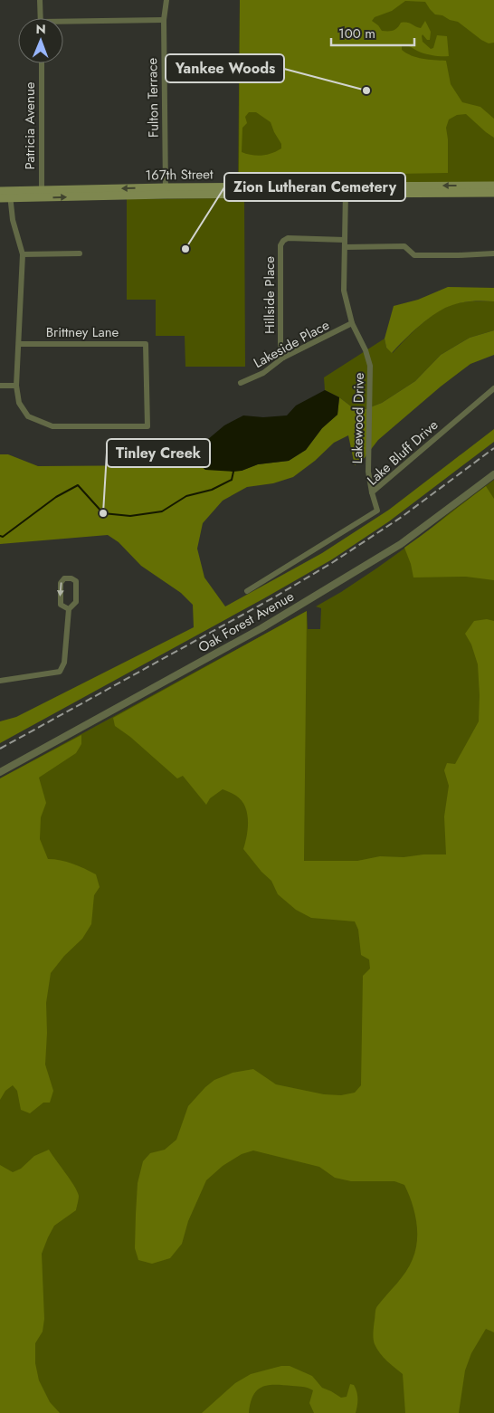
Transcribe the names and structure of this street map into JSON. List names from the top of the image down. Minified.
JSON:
{"streets":{"main road":["167th Street"],"street":["Fulton Terrace","Patricia Avenue","Hillside Place","Brittney Lane","Lakeside Place","Lakewood Drive","Lake Bluff Drive","Oak Forest Avenue"]},"crossings":[["Fulton Terrace","167th Street"],["Patricia Avenue","167th Street"],["167th Street","Lakewood Drive"],["Hillside Place","Lakeside Place"],["Hillside Place","Lakewood Drive"],["Lakeside Place","Lakewood Drive"],["Lakewood Drive","Lake Bluff Drive"]],"places":["Yankee Woods","Zion Lutheran Cemetery","Tinley Creek"],"scale_bar":"100 m","north":"top"}
